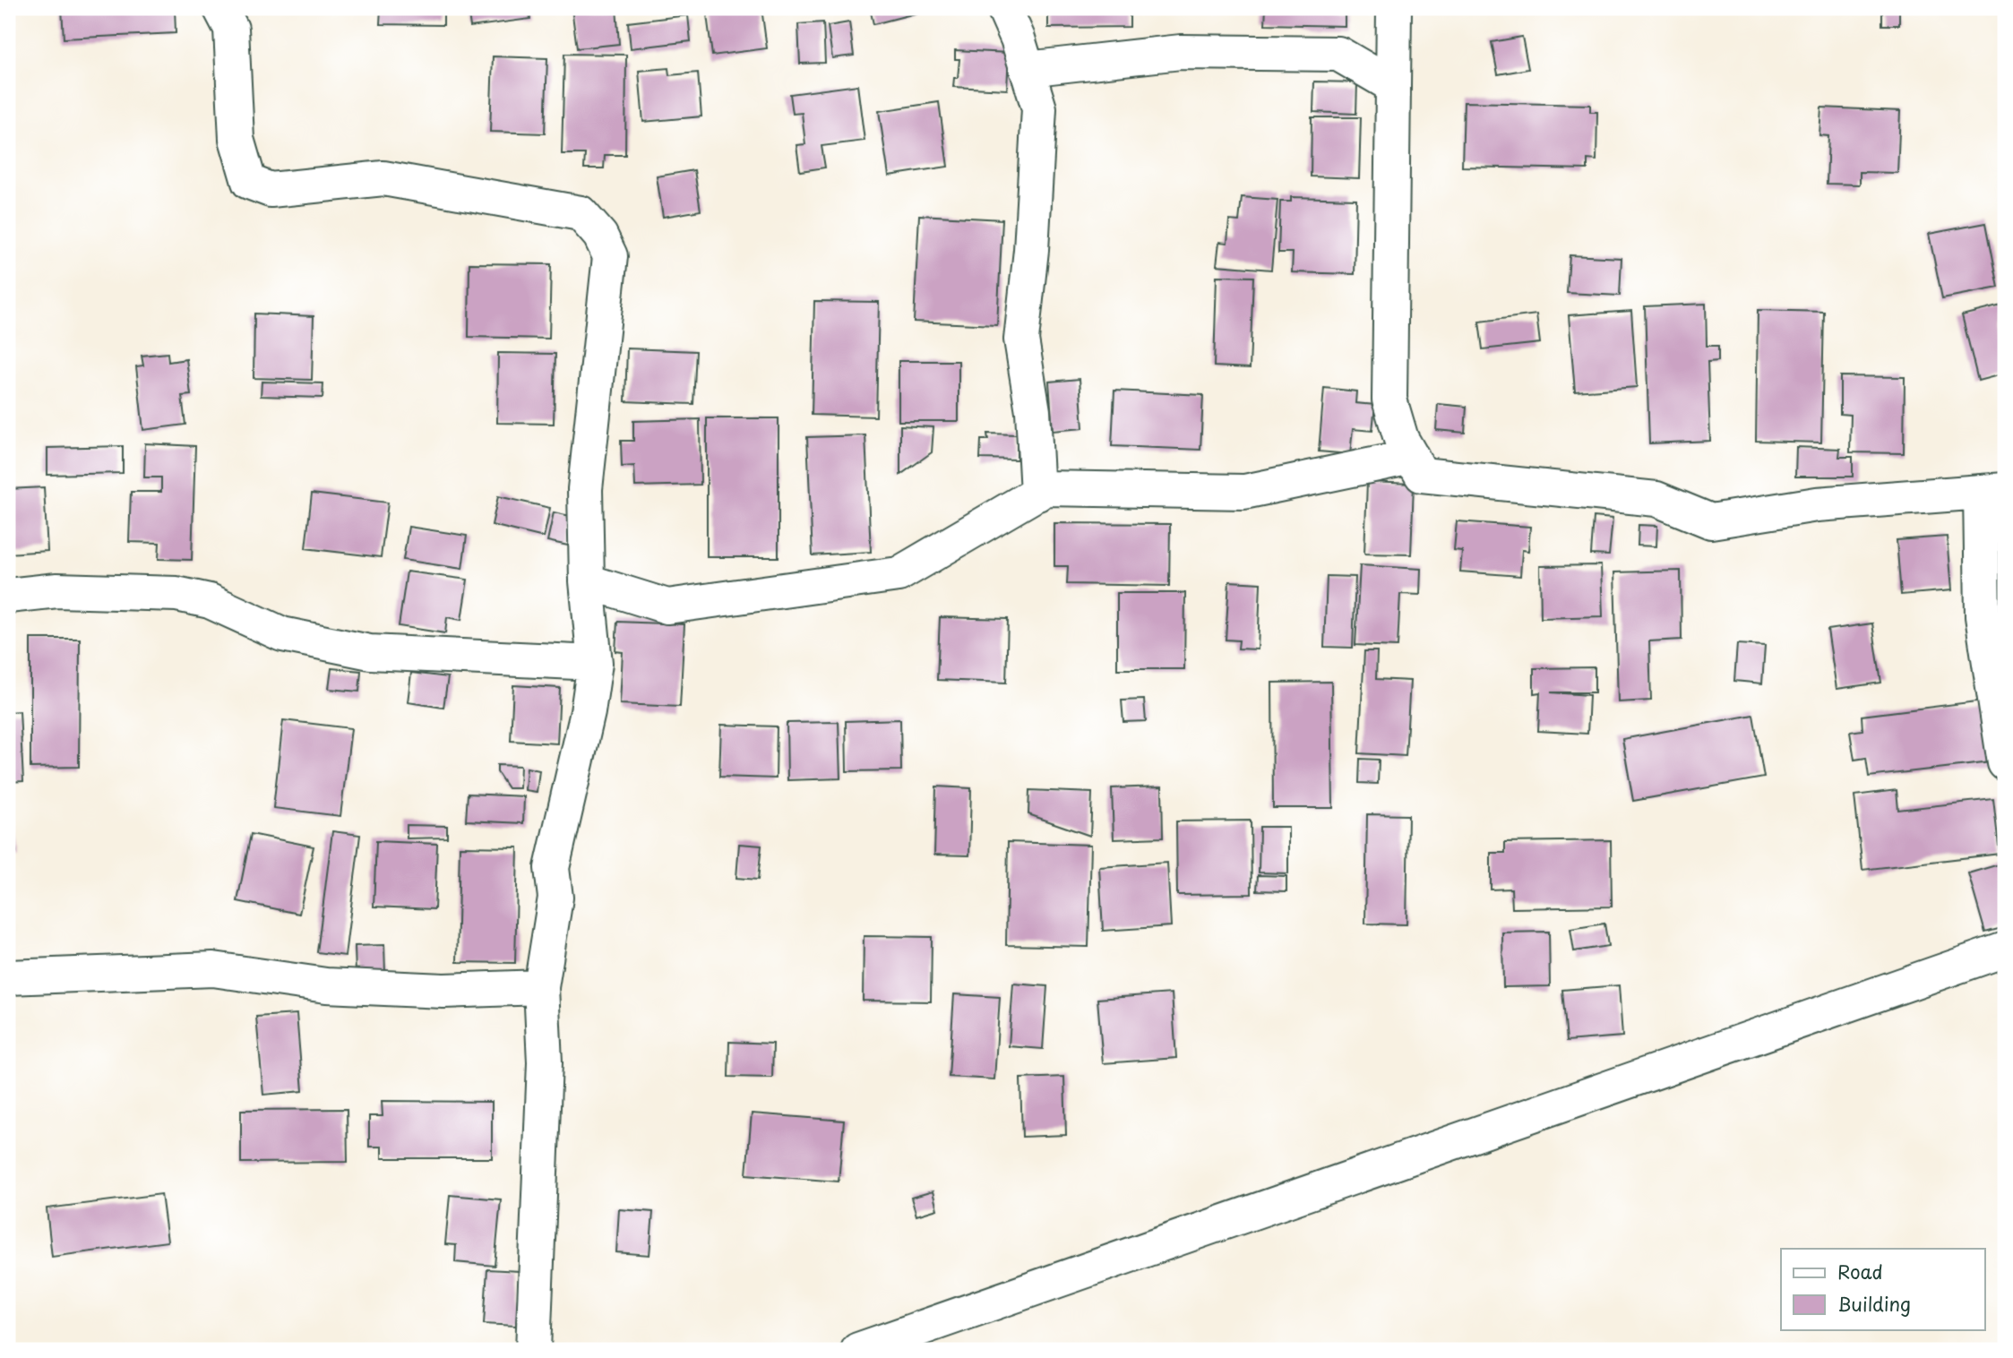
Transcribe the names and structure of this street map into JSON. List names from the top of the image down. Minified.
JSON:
{"legend":["Road","Building"]}
